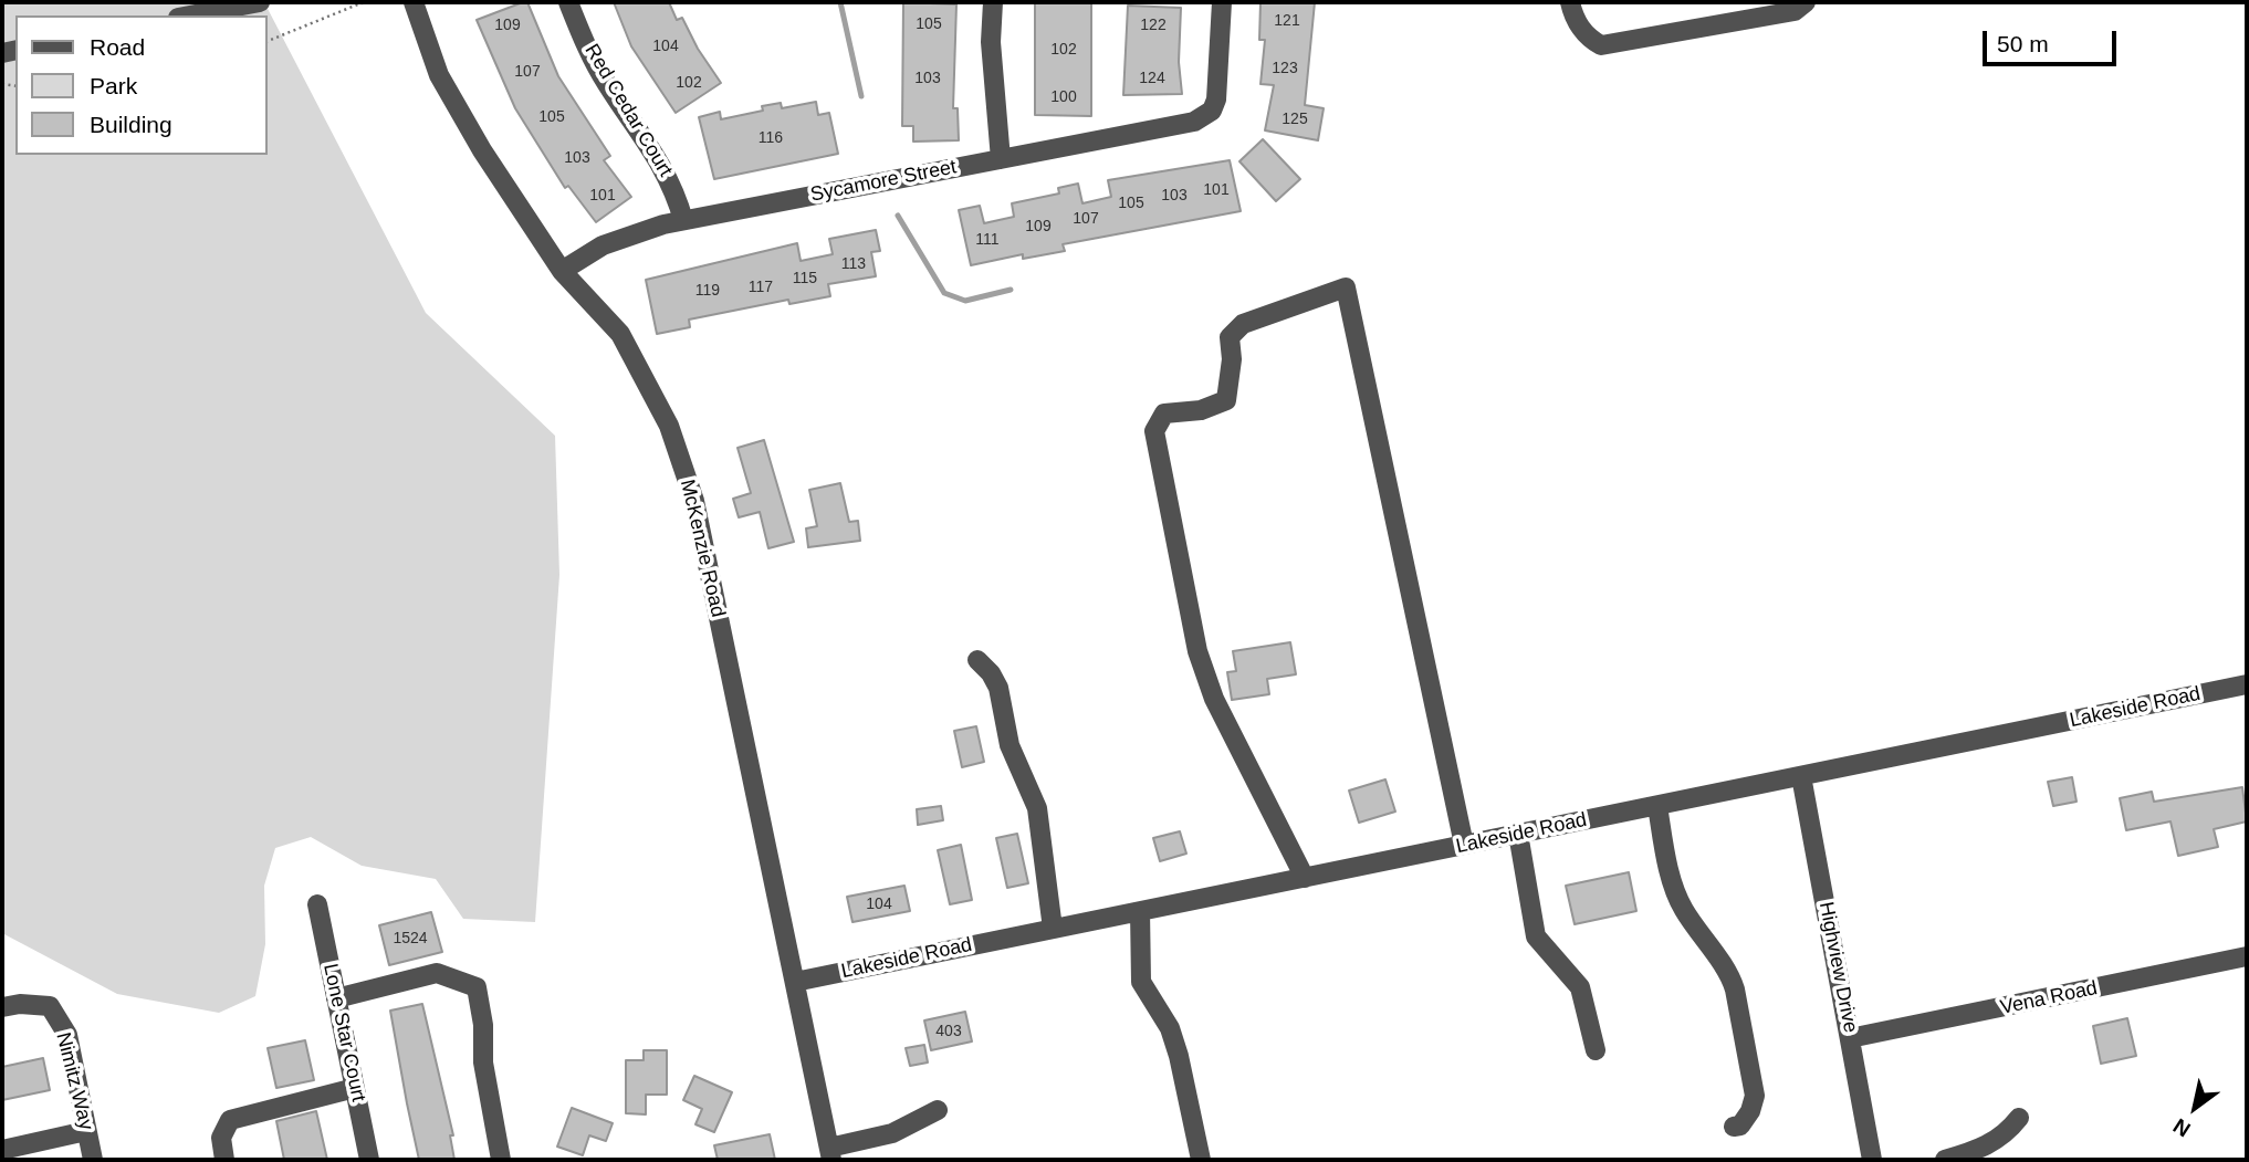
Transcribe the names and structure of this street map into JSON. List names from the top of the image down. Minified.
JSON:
{"streets":{"street":["Red Cedar Court","Sycamore Street","McKenzie Road","Lakeside Road","Highview Drive","Vena Road","Lone Star Court","Nimitz Way"]},"crossings":[["Red Cedar Court","Sycamore Street"],["Sycamore Street","McKenzie Road"],["McKenzie Road","Lakeside Road"],["Lakeside Road","Highview Drive"],["Highview Drive","Vena Road"]],"house_numbers":["121","105","109","122","104","102","123","107","103","124","102","100","105","125","116","103","101","101","103","105","107","109","111","113","115","117","119","104","1524","403"],"legend":["Road","Park","Building"],"scale_bar":"50 m","north":"bottom left"}
